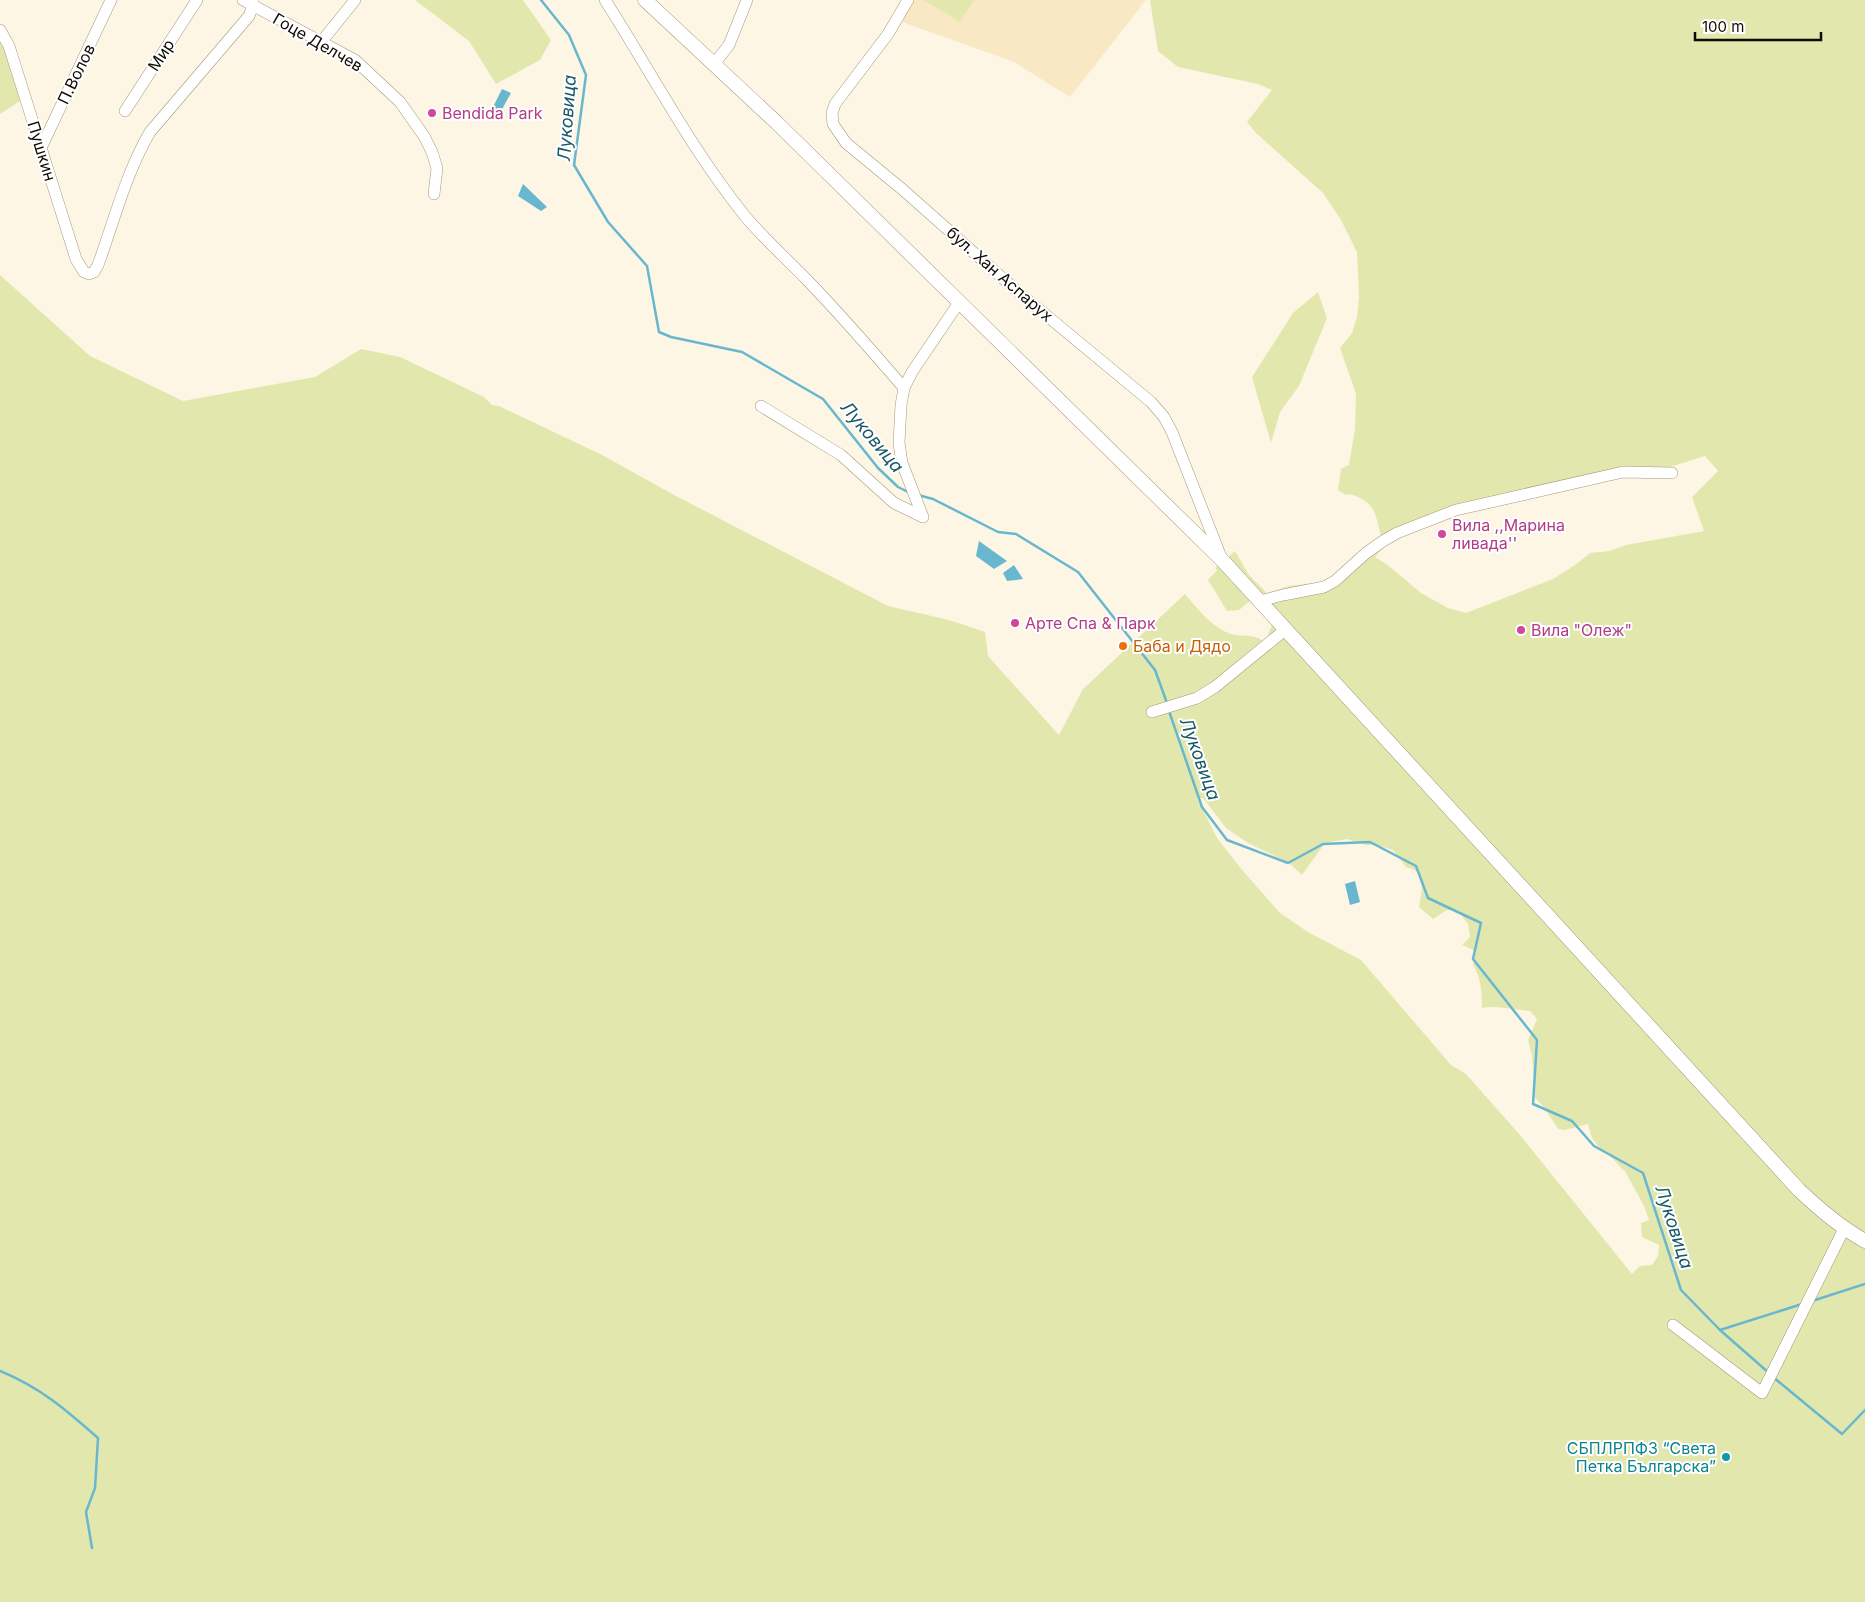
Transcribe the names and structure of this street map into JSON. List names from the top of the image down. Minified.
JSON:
{"streets":{"street":["Гоце Делчев","Мир","П.Волов","Пушкин","бул. Хан Аспарух"]},"crossings":[["Гоце Делчев","Пушкин"],["П.Волов","Пушкин"]],"water":["Луковица"],"places":["Bendida Park","Вила ,,Марина ливада''","Арте Спа & Парк","Вила \"Олеж\"","Баба и Дядо","СБПЛРПФЗ “Света Петка Българска”"],"scale_bar":"100 m"}
